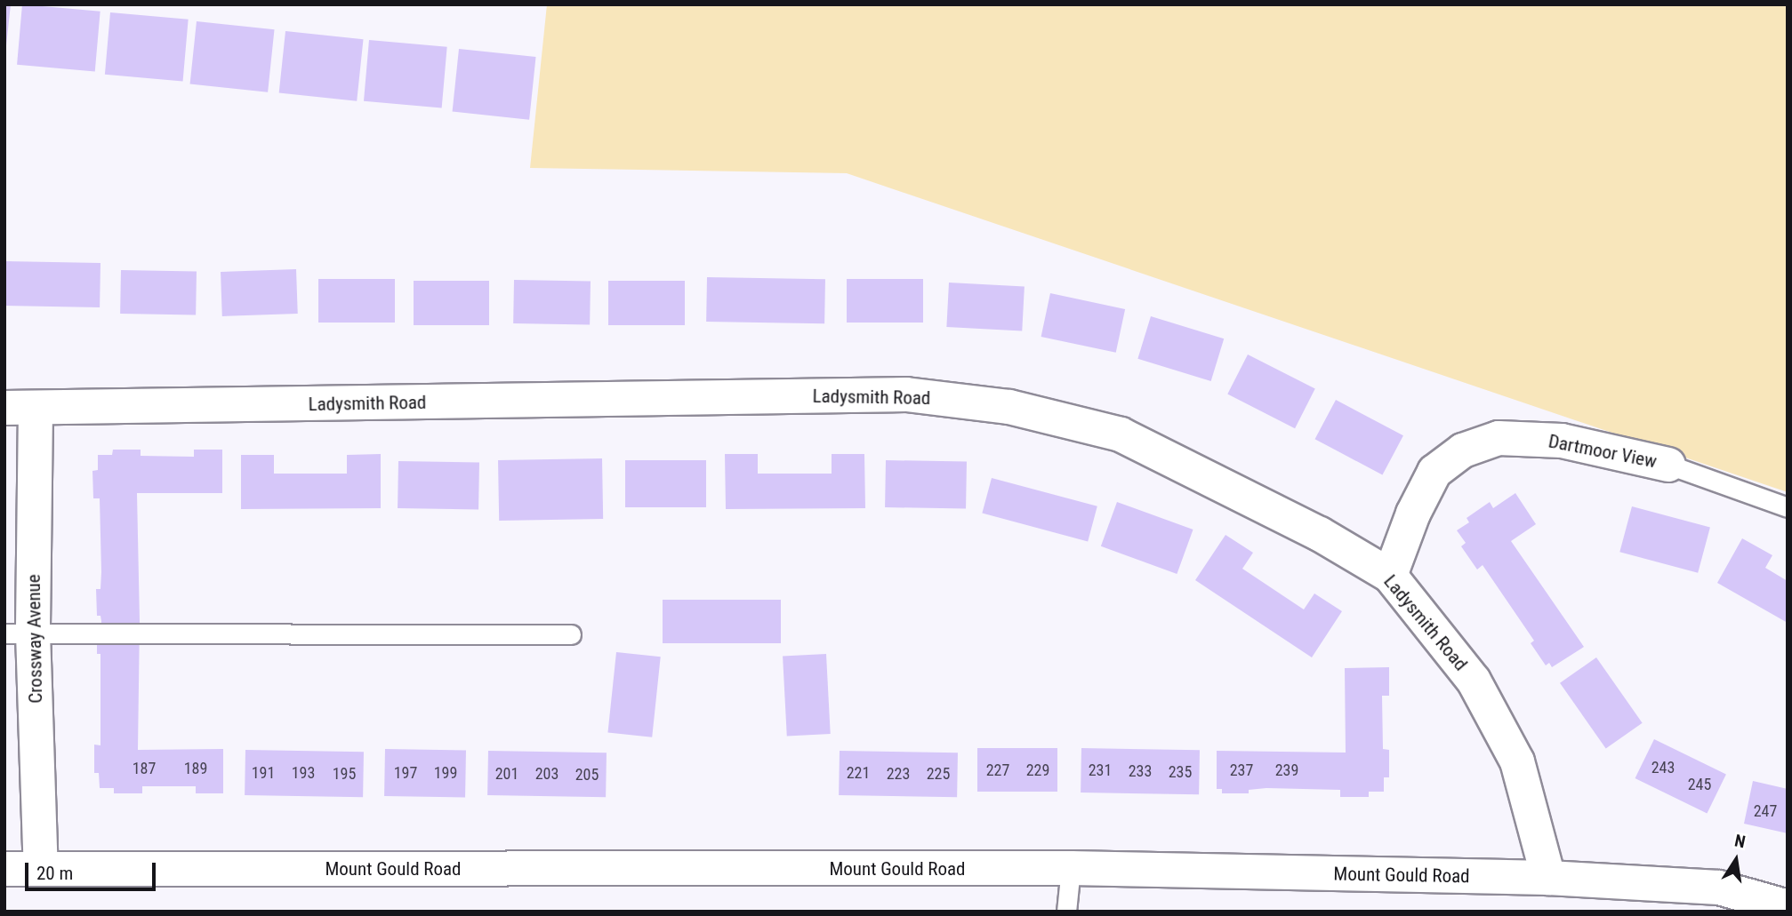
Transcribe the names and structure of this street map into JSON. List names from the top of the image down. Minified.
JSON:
{"streets":{"street":["Ladysmith Road","Dartmoor View","Crossway Avenue","Mount Gould Road"]},"crossings":[["Ladysmith Road","Dartmoor View"],["Ladysmith Road","Crossway Avenue"],["Ladysmith Road","Mount Gould Road"],["Crossway Avenue","Mount Gould Road"]],"house_numbers":["243","187","189","227","229","231","237","239","233","235","191","193","197","199","221","195","201","203","223","225","205","245","247"],"scale_bar":"20 m","north":"top"}
